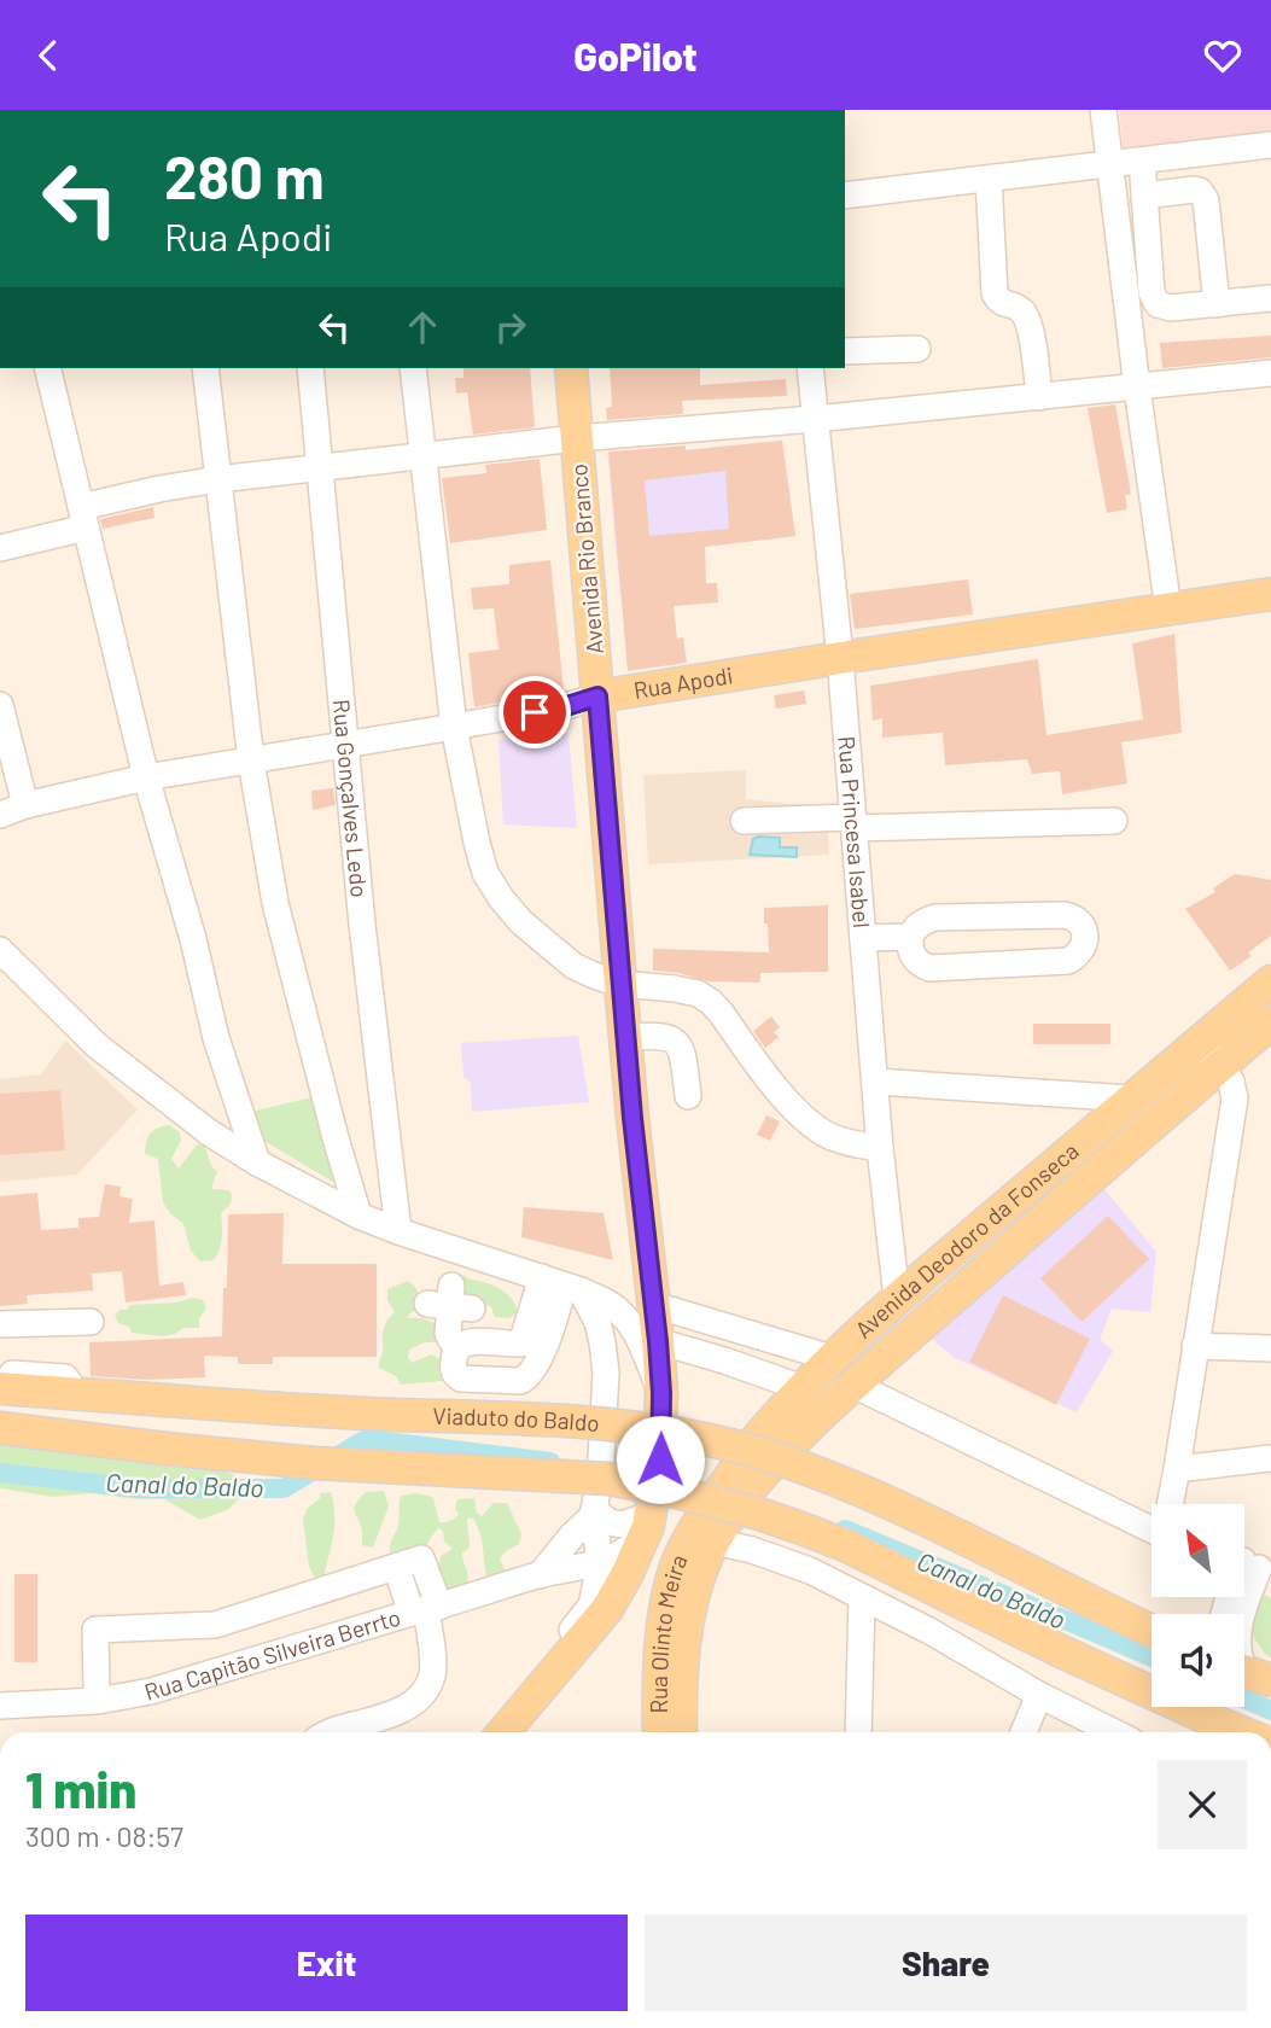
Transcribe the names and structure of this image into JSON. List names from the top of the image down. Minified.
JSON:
{"streets":{"main road":["Avenida Rio Branco","Rua Apodi","Avenida Deodoro da Fonseca","Viaduto do Baldo","Rua Olinto Meira"],"street":["Rua Gonçalves Ledo","Rua Princesa Isabel","Rua Capitão Silveira Berrto"]},"crossings":[["Avenida Rio Branco","Rua Apodi"],["Avenida Rio Branco","Rua Capitão Silveira Berrto"],["Rua Apodi","Rua Gonçalves Ledo"],["Rua Apodi","Rua Princesa Isabel"],["Rua Princesa Isabel","Avenida Deodoro da Fonseca"],["Avenida Deodoro da Fonseca","Rua Olinto Meira"]],"water":["Canal do Baldo"],"north":"top left","page":{"header":"GoPilot","turn":["280 m","Rua Apodi"],"heading":["1 min","300 m · 08:57"],"buttons":["Exit","Share"]}}
